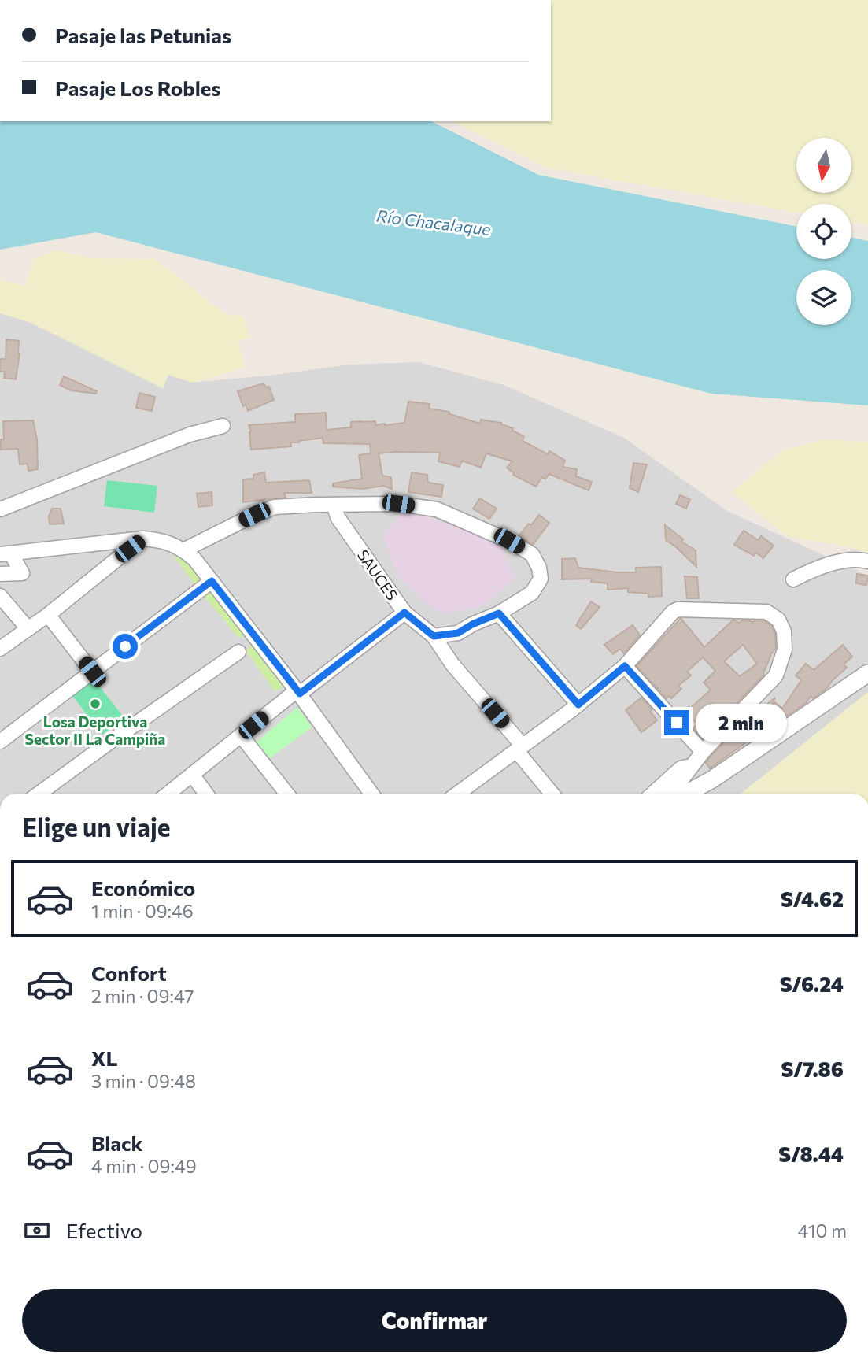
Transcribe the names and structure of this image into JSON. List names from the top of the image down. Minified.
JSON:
{"streets":{"street":["SAUCES"]},"water":["Río Chacalaque"],"places":["Losa Deportiva Sector II La Campiña"],"north":"bottom","page":{"banner":["Pasaje las Petunias","Pasaje Los Robles"],"bubble":"2 min","heading":"Elige un viaje","list":[{"name":"Económico","note":"1 min · 09:46","value":"S/4.62"},{"name":"Confort","note":"2 min · 09:47","value":"S/6.24"},{"name":"XL","note":"3 min · 09:48","value":"S/7.86"},{"name":"Black","note":"4 min · 09:49","value":"S/8.44"}],"pay":["Efectivo","410 m"],"buttons":"Confirmar"}}
